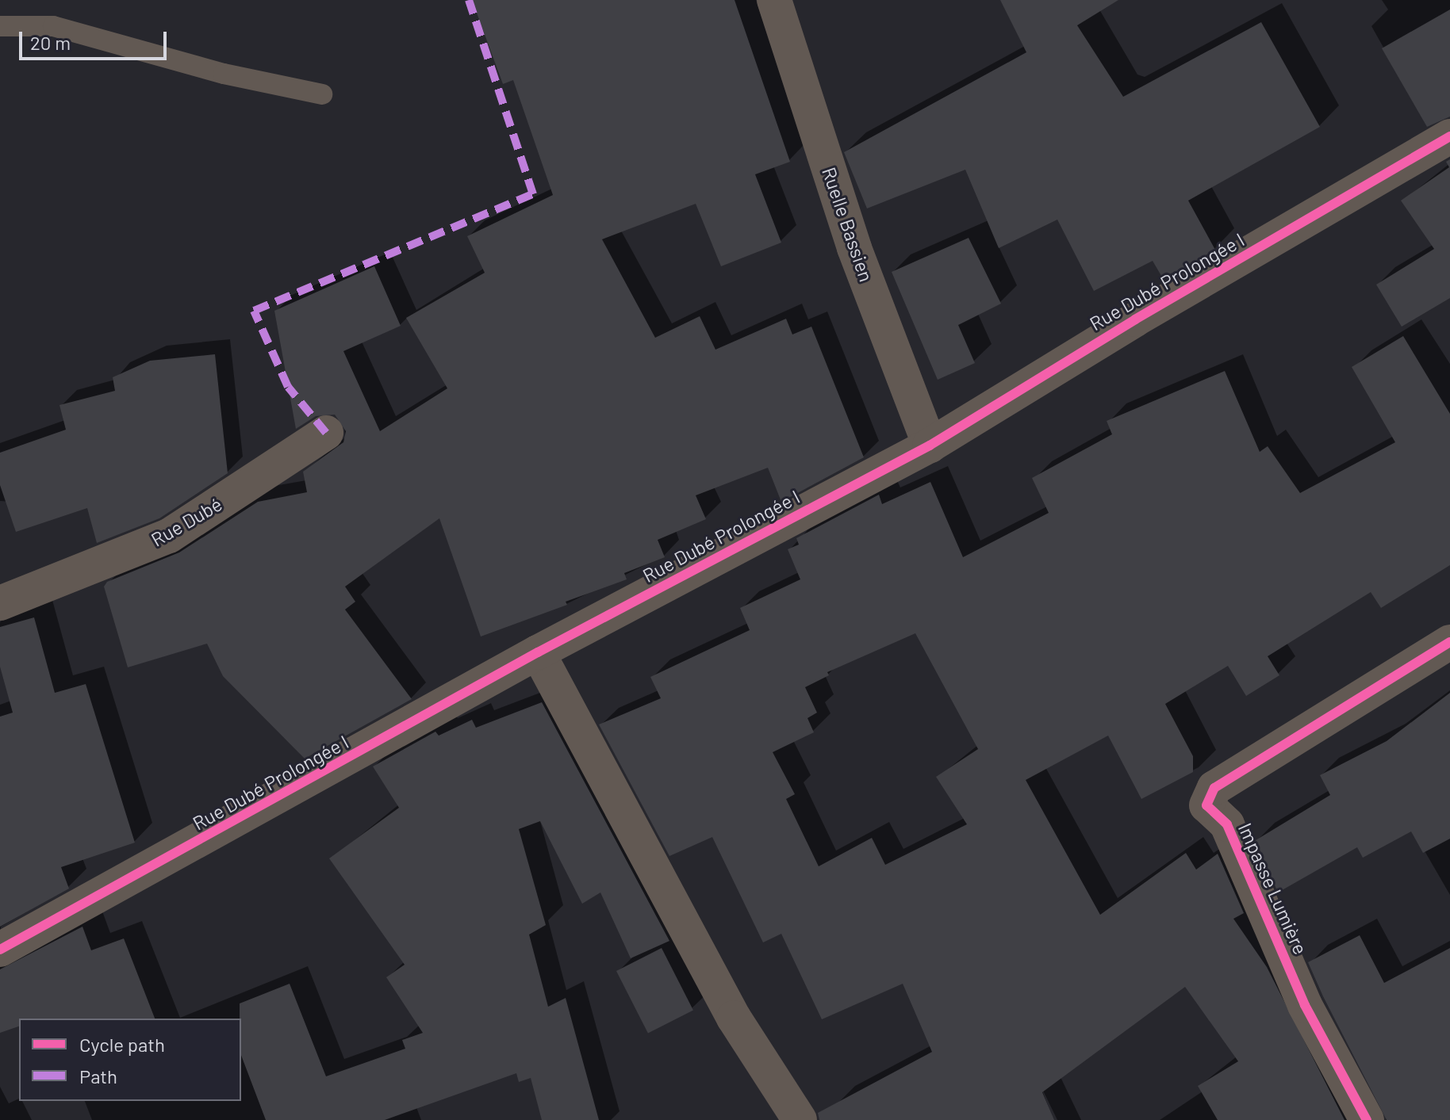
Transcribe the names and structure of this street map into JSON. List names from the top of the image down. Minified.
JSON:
{"streets":{"street":["Ruelle Bassien","Rue Dubé Prolongée I","Rue Dubé","Impasse Lumière"]},"crossings":[["Ruelle Bassien","Rue Dubé Prolongée I"]],"legend":["Cycle path","Path"],"scale_bar":"20 m"}
